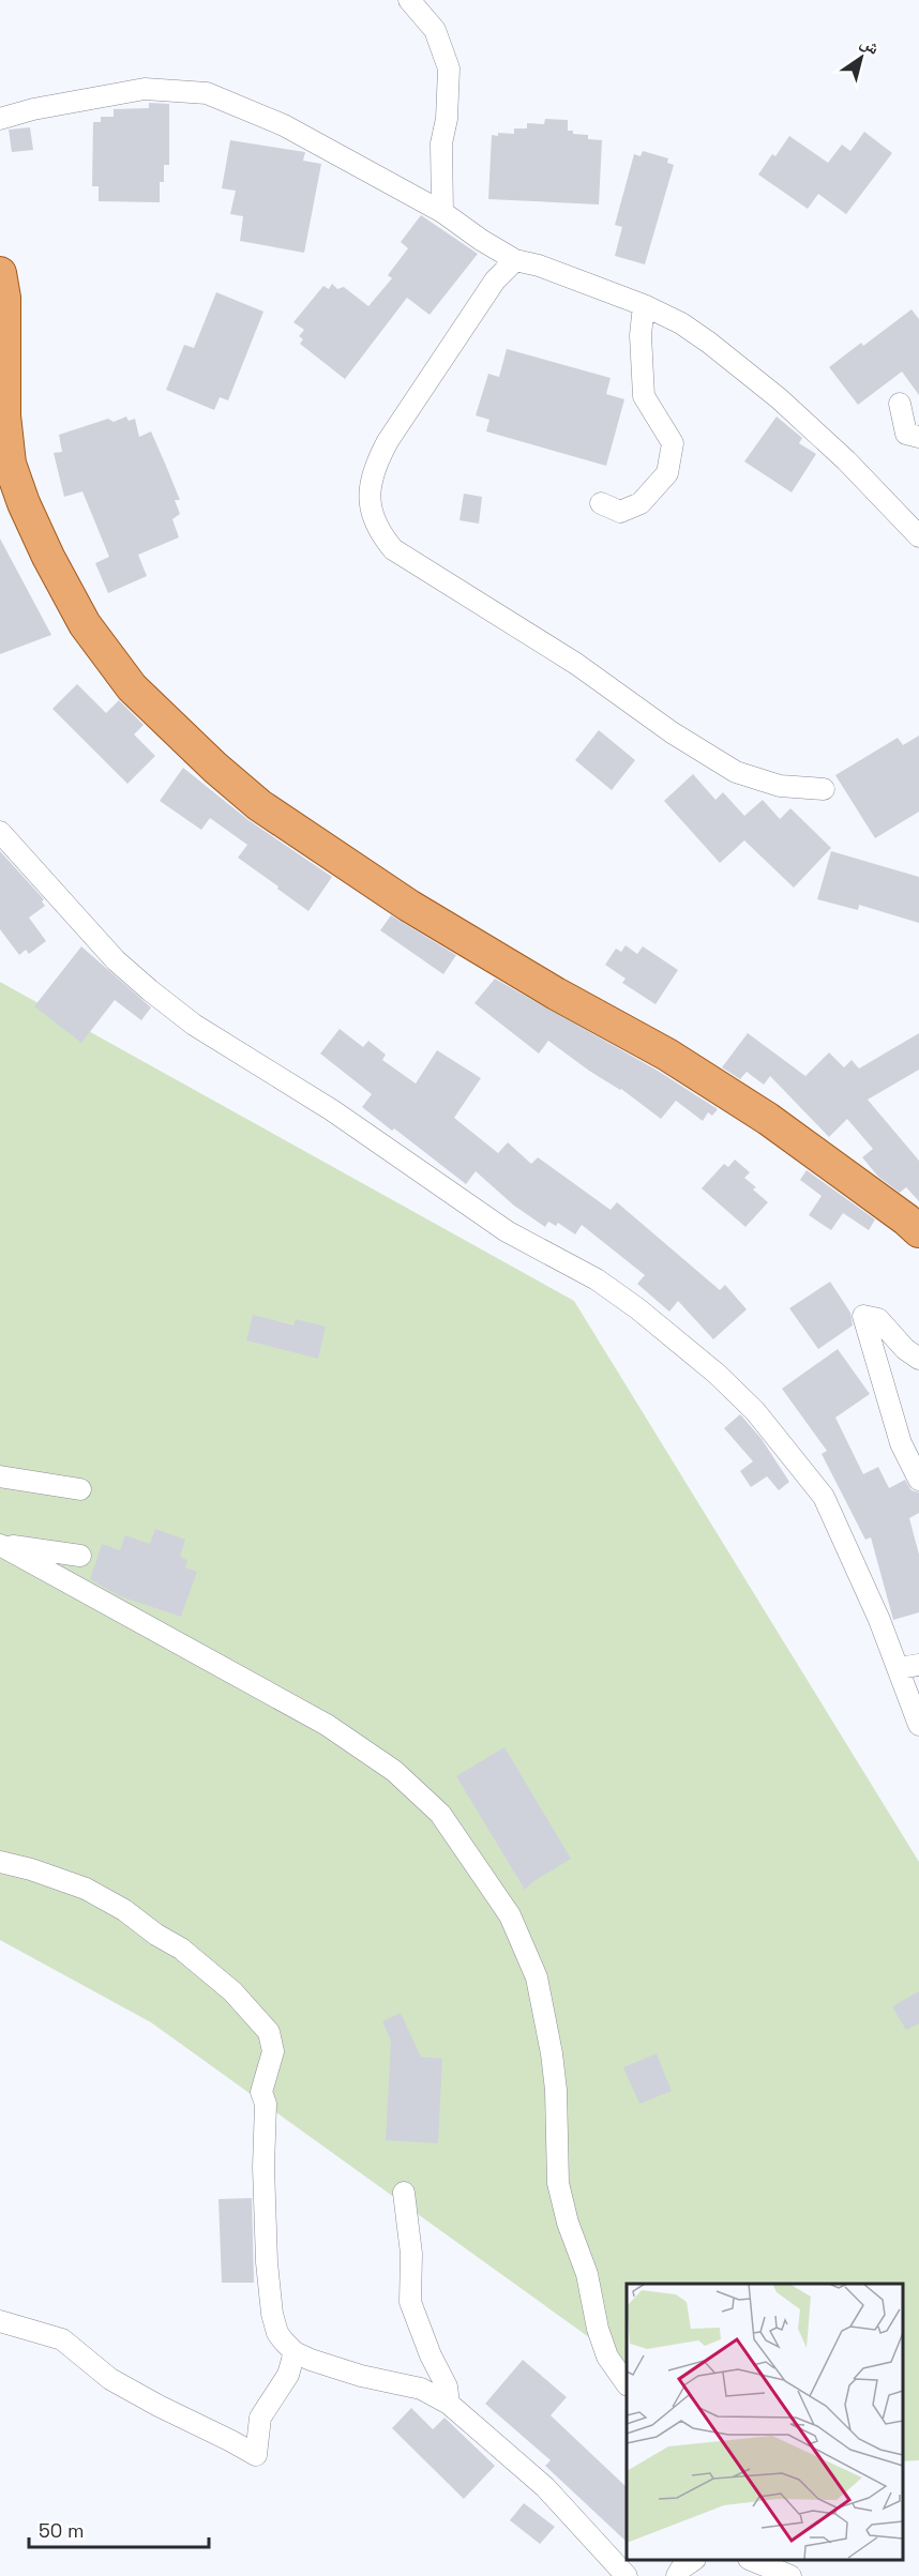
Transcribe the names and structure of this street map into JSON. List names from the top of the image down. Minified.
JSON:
{"scale_bar":"50 m","north":"top right"}
